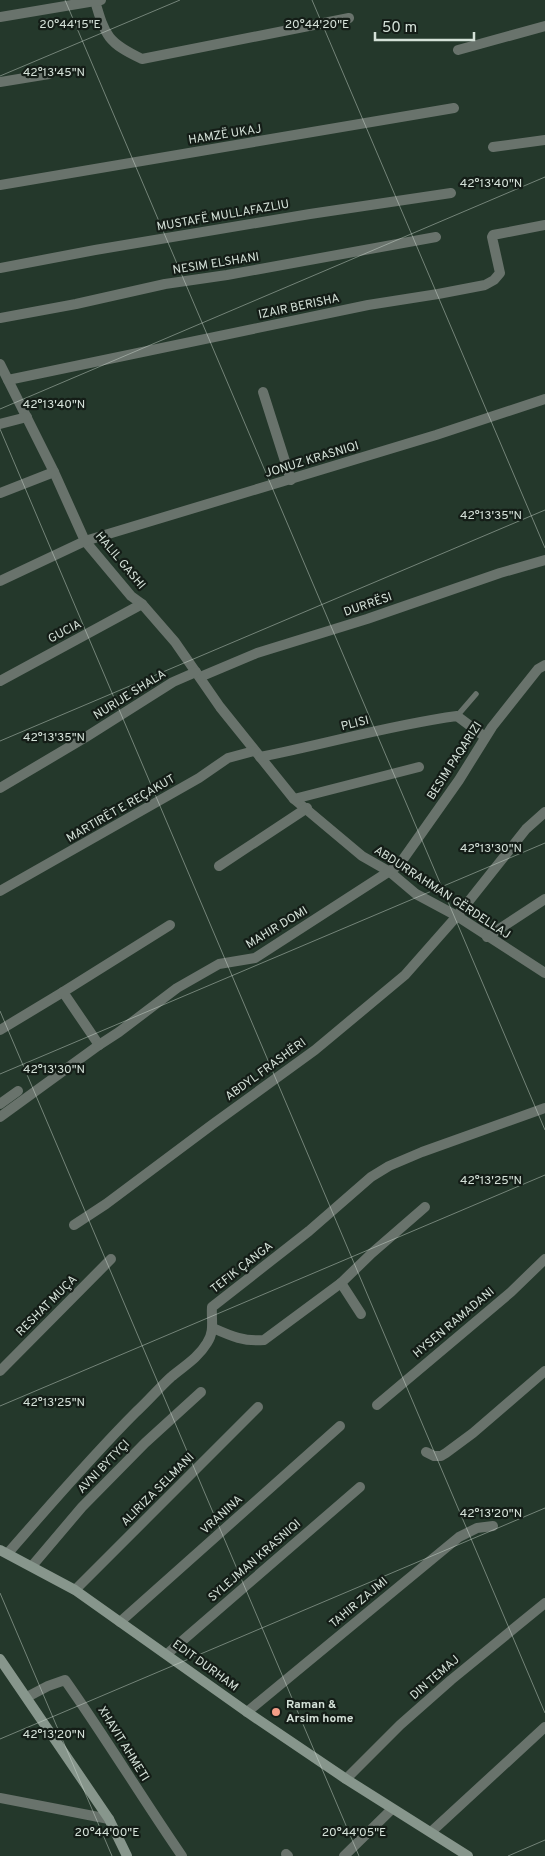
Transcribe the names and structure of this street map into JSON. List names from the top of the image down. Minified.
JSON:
{"streets":{"street":["HAMZË UKAJ","MUSTAFË MULLAFAZLIU","NESIM ELSHANI","IZAIR BERISHA","JONUZ KRASNIQI","HALIL GASHI","DURRËSI","GUCIA","NURIJE SHALA","PLISI","BESIM PAQARIZI","MARTIRËT E REÇAKUT","ABDURRAHMAN GËRDELLAJ","MAHIR DOMI","ABDYL FRASHËRI","TEFIK ÇANGA","RESHAT MUÇA","HYSEN RAMADANI","AVNI BYTYÇI","ALIRIZA SELMANI","VRANINA","SYLEJMAN KRASNIQI","TAHIR ZAJMI","EDIT DURHAM","DIN TEMAJ","XHAVIT AHMETI"]},"crossings":[["IZAIR BERISHA","HALIL GASHI"],["JONUZ KRASNIQI","HALIL GASHI"],["HALIL GASHI","DURRËSI"],["HALIL GASHI","GUCIA"],["HALIL GASHI","NURIJE SHALA"],["HALIL GASHI","PLISI"],["HALIL GASHI","MARTIRËT E REÇAKUT"],["HALIL GASHI","ABDURRAHMAN GËRDELLAJ"],["DURRËSI","NURIJE SHALA"],["PLISI","MARTIRËT E REÇAKUT"],["PLISI","ABDURRAHMAN GËRDELLAJ"],["BESIM PAQARIZI","ABDURRAHMAN GËRDELLAJ"],["BESIM PAQARIZI","MAHIR DOMI"],["MARTIRËT E REÇAKUT","ABDURRAHMAN GËRDELLAJ"],["ABDURRAHMAN GËRDELLAJ","MAHIR DOMI"],["ABDURRAHMAN GËRDELLAJ","ABDYL FRASHËRI"],["TEFIK ÇANGA","EDIT DURHAM"],["AVNI BYTYÇI","EDIT DURHAM"],["ALIRIZA SELMANI","EDIT DURHAM"],["VRANINA","EDIT DURHAM"],["SYLEJMAN KRASNIQI","EDIT DURHAM"],["TAHIR ZAJMI","EDIT DURHAM"],["EDIT DURHAM","DIN TEMAJ"]],"places":["Raman & Arsim home"],"scale_bar":"50 m","coordinates":["20°44'15\"E","20°44'20\"E","42°13'45\"N","42°13'40\"N","42°13'35\"N","42°13'30\"N","42°13'25\"N","42°13'20\"N","20°44'00\"E","20°44'05\"E"]}
